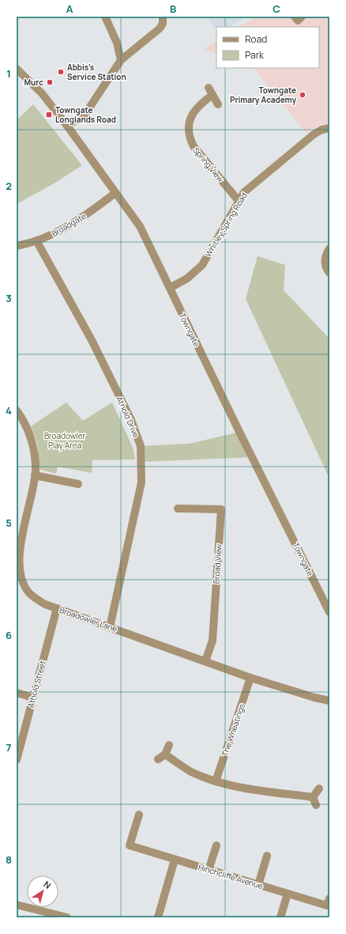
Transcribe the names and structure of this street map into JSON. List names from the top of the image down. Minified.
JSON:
{"streets":{"street":["Spring View","Broadgate","Whitley Spring Road","Towngate","Athold Drive","Broad View","Broadowler Lane","Athold Street","The Wheatings","Hinchcliffe Avenue"]},"crossings":[["Spring View","Whitley Spring Road"],["Broadgate","Towngate"],["Broadgate","Athold Drive"],["Whitley Spring Road","Towngate"],["Athold Drive","Broadowler Lane"],["Broad View","Broadowler Lane"],["Broadowler Lane","Athold Street"],["Broadowler Lane","The Wheatings"]],"parks":["Broadowler Play Area"],"places":{"other":["Abbis's Service Station","Murc","Towngate Primary Academy"],"transit":["Towngate Longlands Road"]},"legend":["Road","Park"],"north":"top right","grid":{"columns":["A","B","C"],"rows":["1","2","3","4","5","6","7","8"]}}
